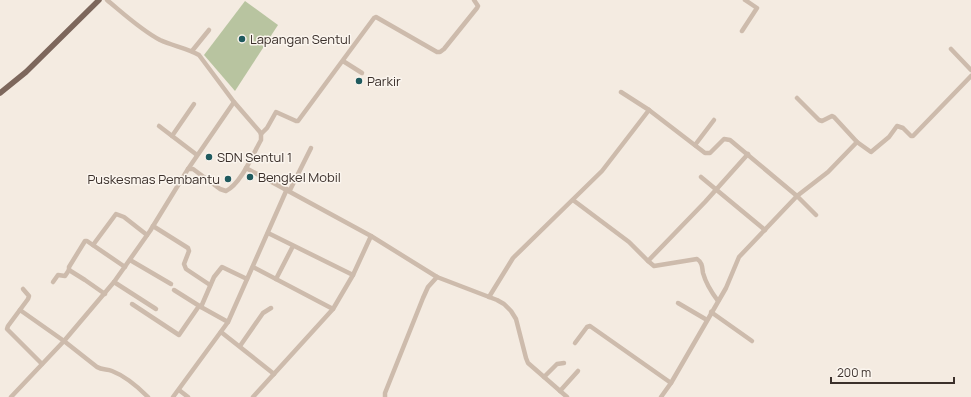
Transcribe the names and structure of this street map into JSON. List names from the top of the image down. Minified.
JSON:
{"places":["Lapangan Sentul","Parkir","SDN Sentul 1","Bengkel Mobil","Puskesmas Pembantu"],"scale_bar":"200 m"}
